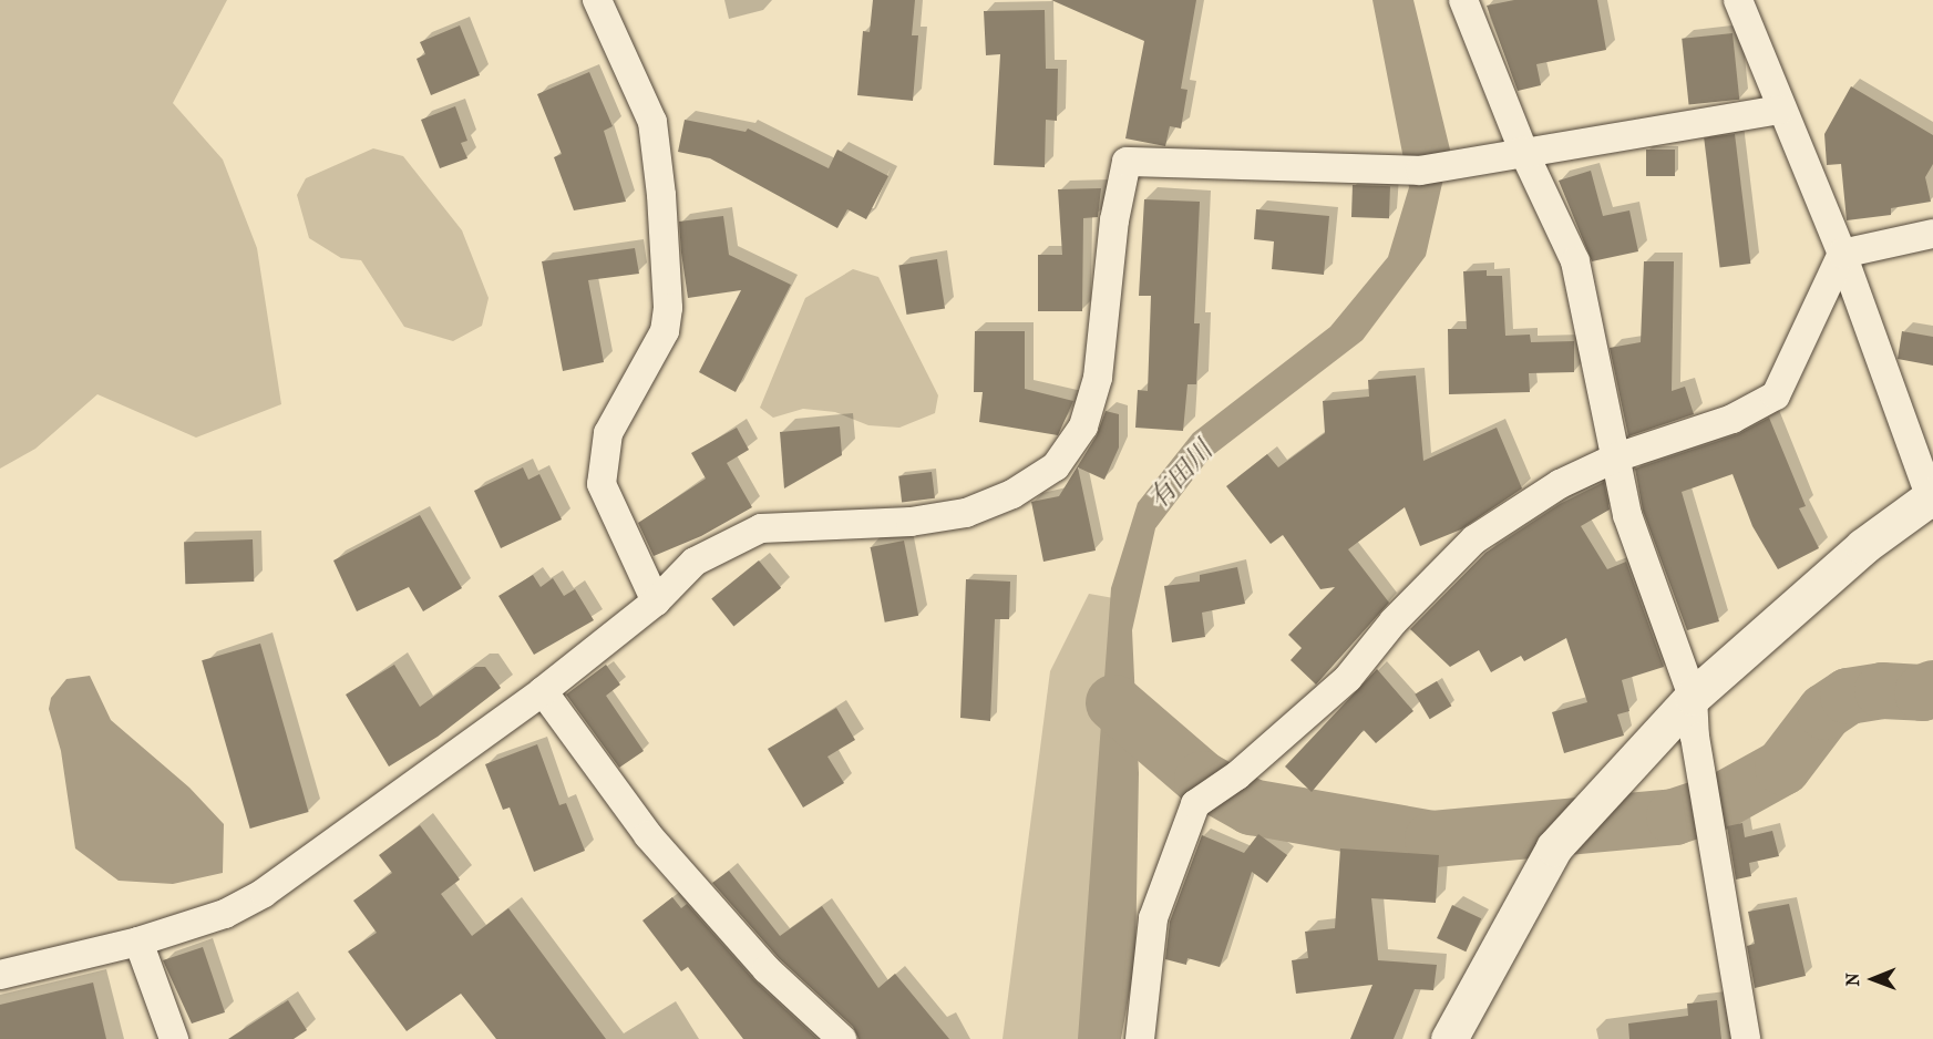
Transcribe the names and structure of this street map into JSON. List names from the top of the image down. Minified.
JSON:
{"water":["有田川"],"north":"left"}
